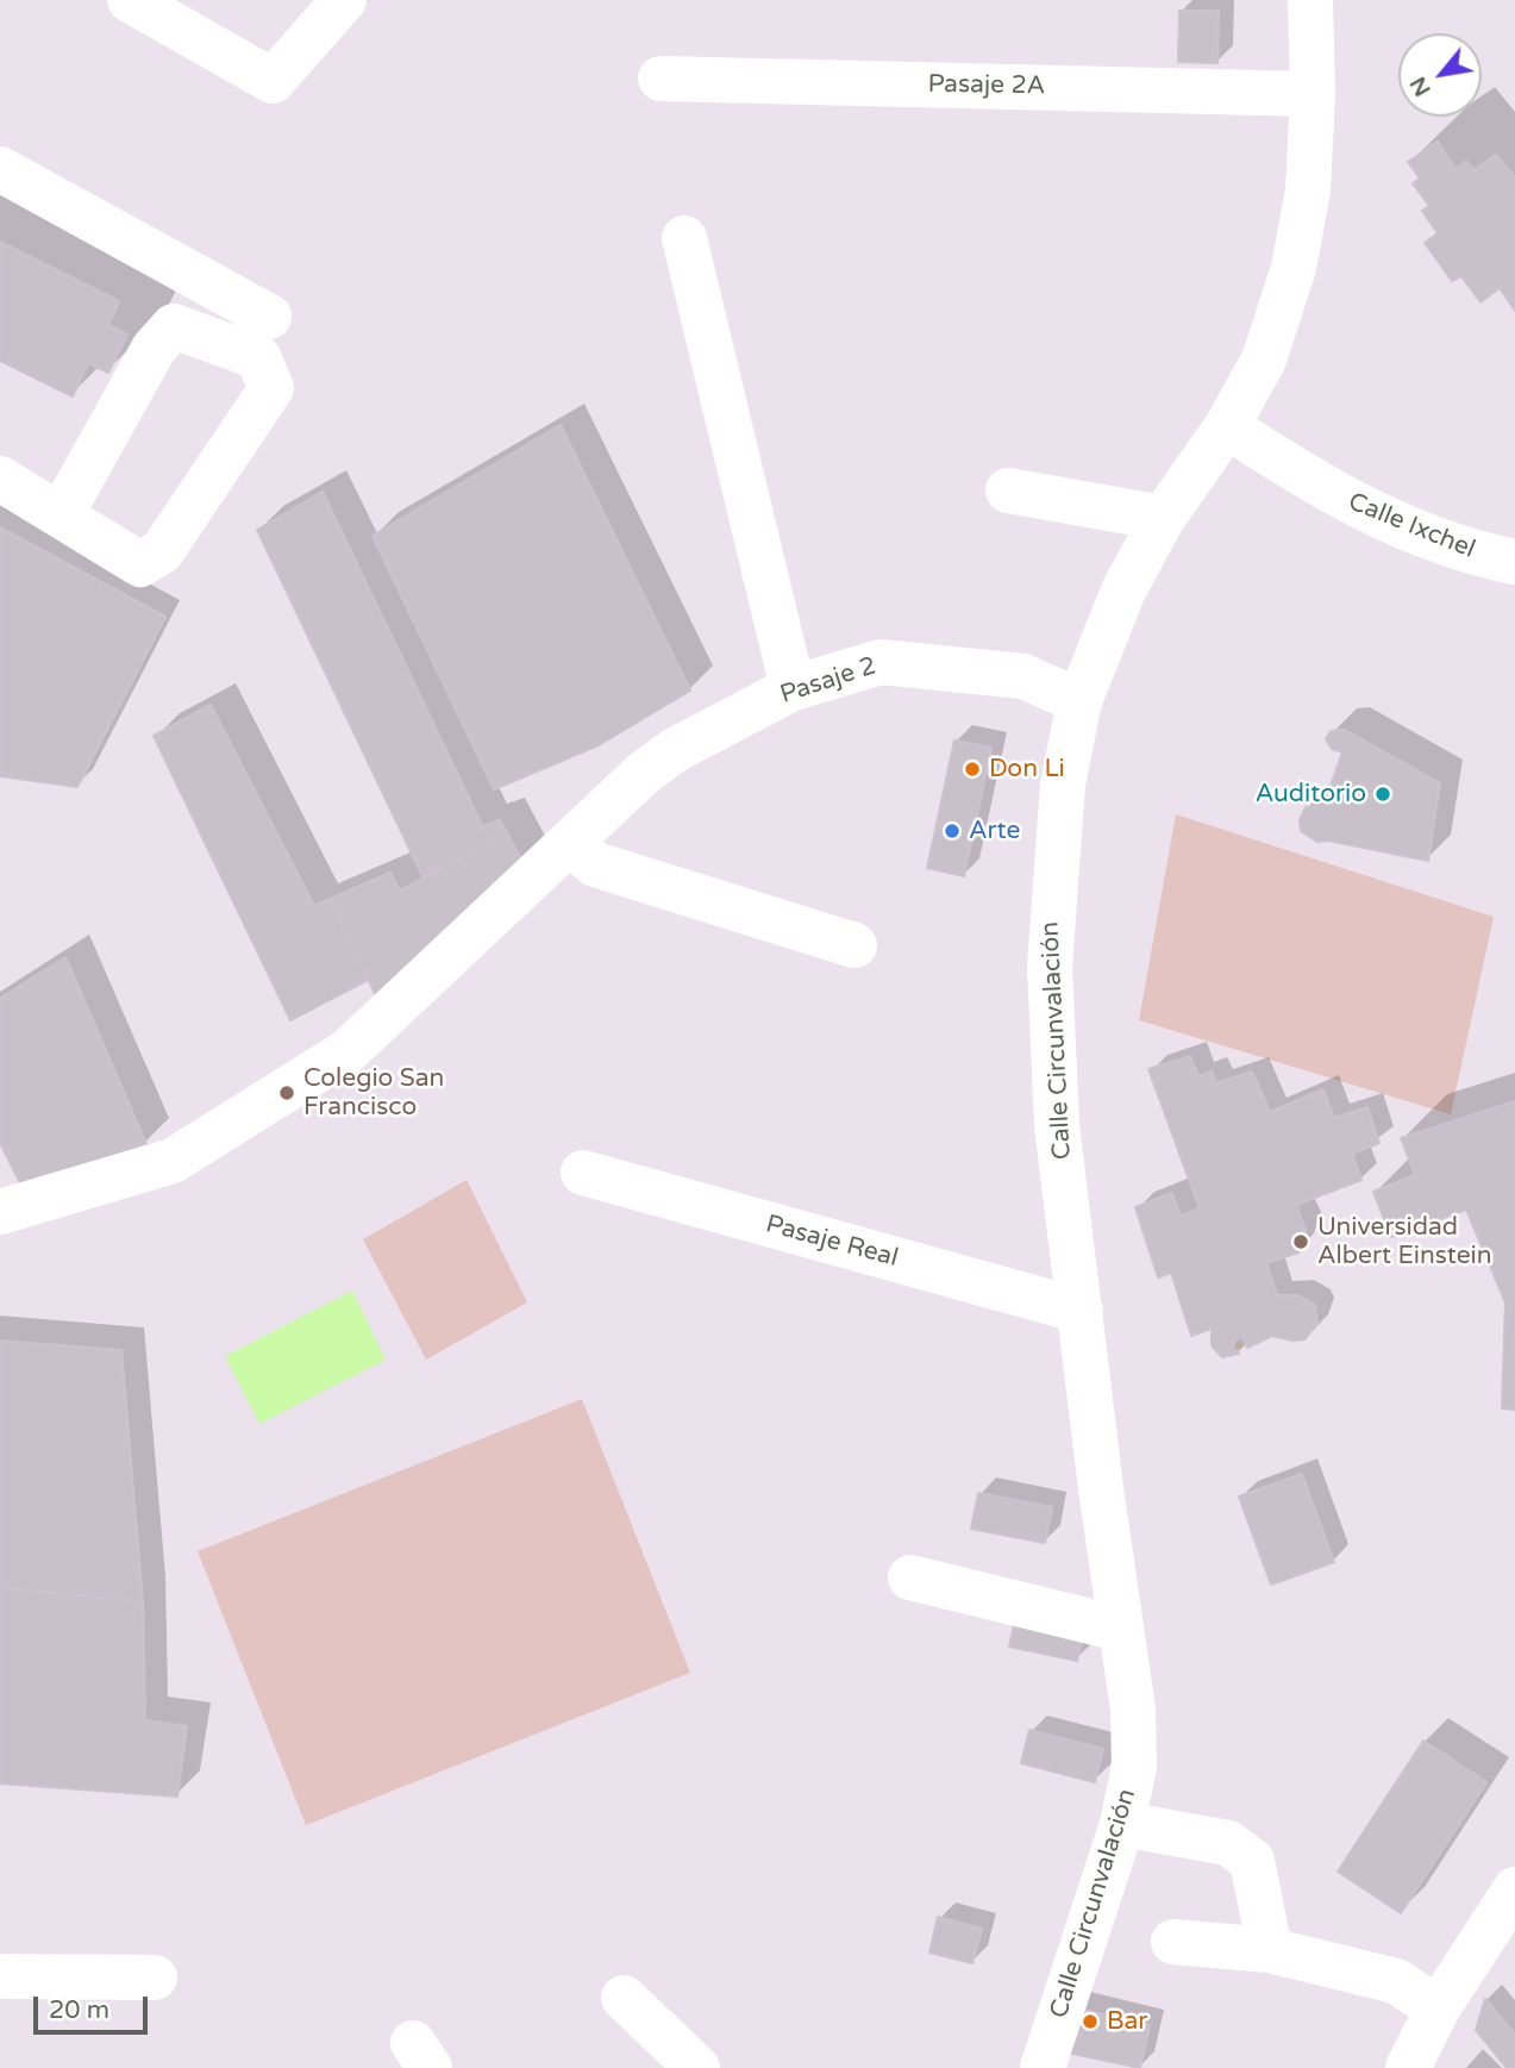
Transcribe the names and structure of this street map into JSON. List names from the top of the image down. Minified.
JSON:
{"streets":{"street":["Pasaje 2A","Calle Ixchel","Pasaje 2","Calle Circunvalación","Pasaje Real"]},"crossings":[["Pasaje 2A","Calle Circunvalación"],["Calle Ixchel","Calle Circunvalación"],["Pasaje 2","Calle Circunvalación"],["Calle Circunvalación","Pasaje Real"]],"places":["Don Li","Auditorio","Arte","Colegio San Francisco","Universidad Albert Einstein","Bar"],"scale_bar":"20 m","north":"bottom left"}
